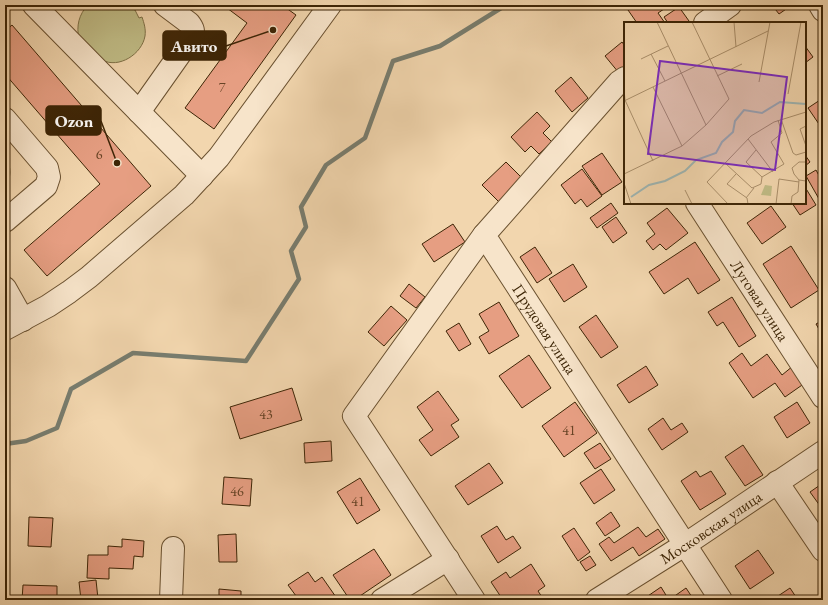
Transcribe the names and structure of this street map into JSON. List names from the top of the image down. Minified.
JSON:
{"streets":{"street":["Луговая улица","Прудовая улица","Московская улица"]},"crossings":[["Прудовая улица","Московская улица"]],"places":["Авито","Ozon"],"house_numbers":["7","6","43","41","46","41"]}
